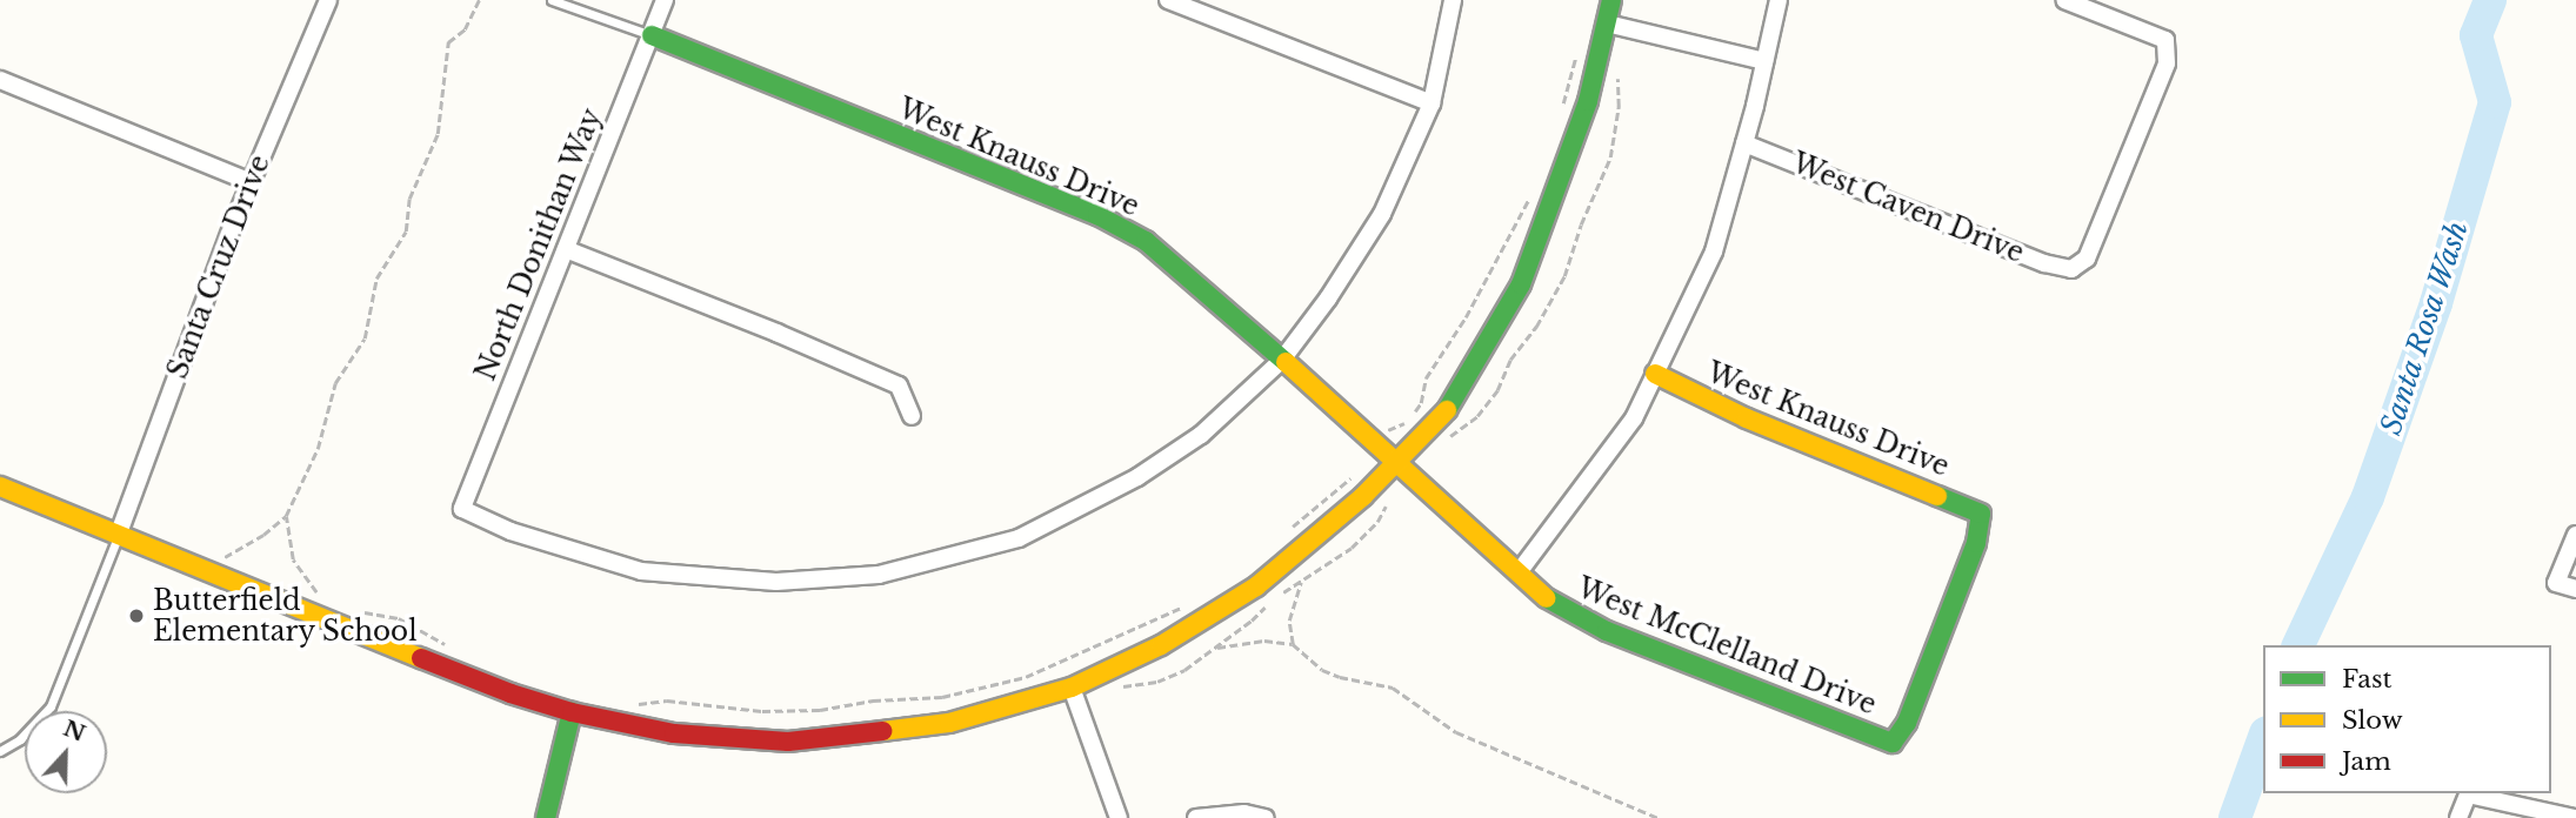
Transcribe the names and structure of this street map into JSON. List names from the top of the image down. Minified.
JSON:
{"streets":{"street":["West Knauss Drive","West Caven Drive","North Donithan Way","Santa Cruz Drive","West McClelland Drive"]},"crossings":[["West Knauss Drive","North Donithan Way"],["West Knauss Drive","West McClelland Drive"]],"water":["Santa Rosa Wash"],"places":["Butterfield Elementary School"],"legend":["Fast","Slow","Jam"],"north":"top"}
